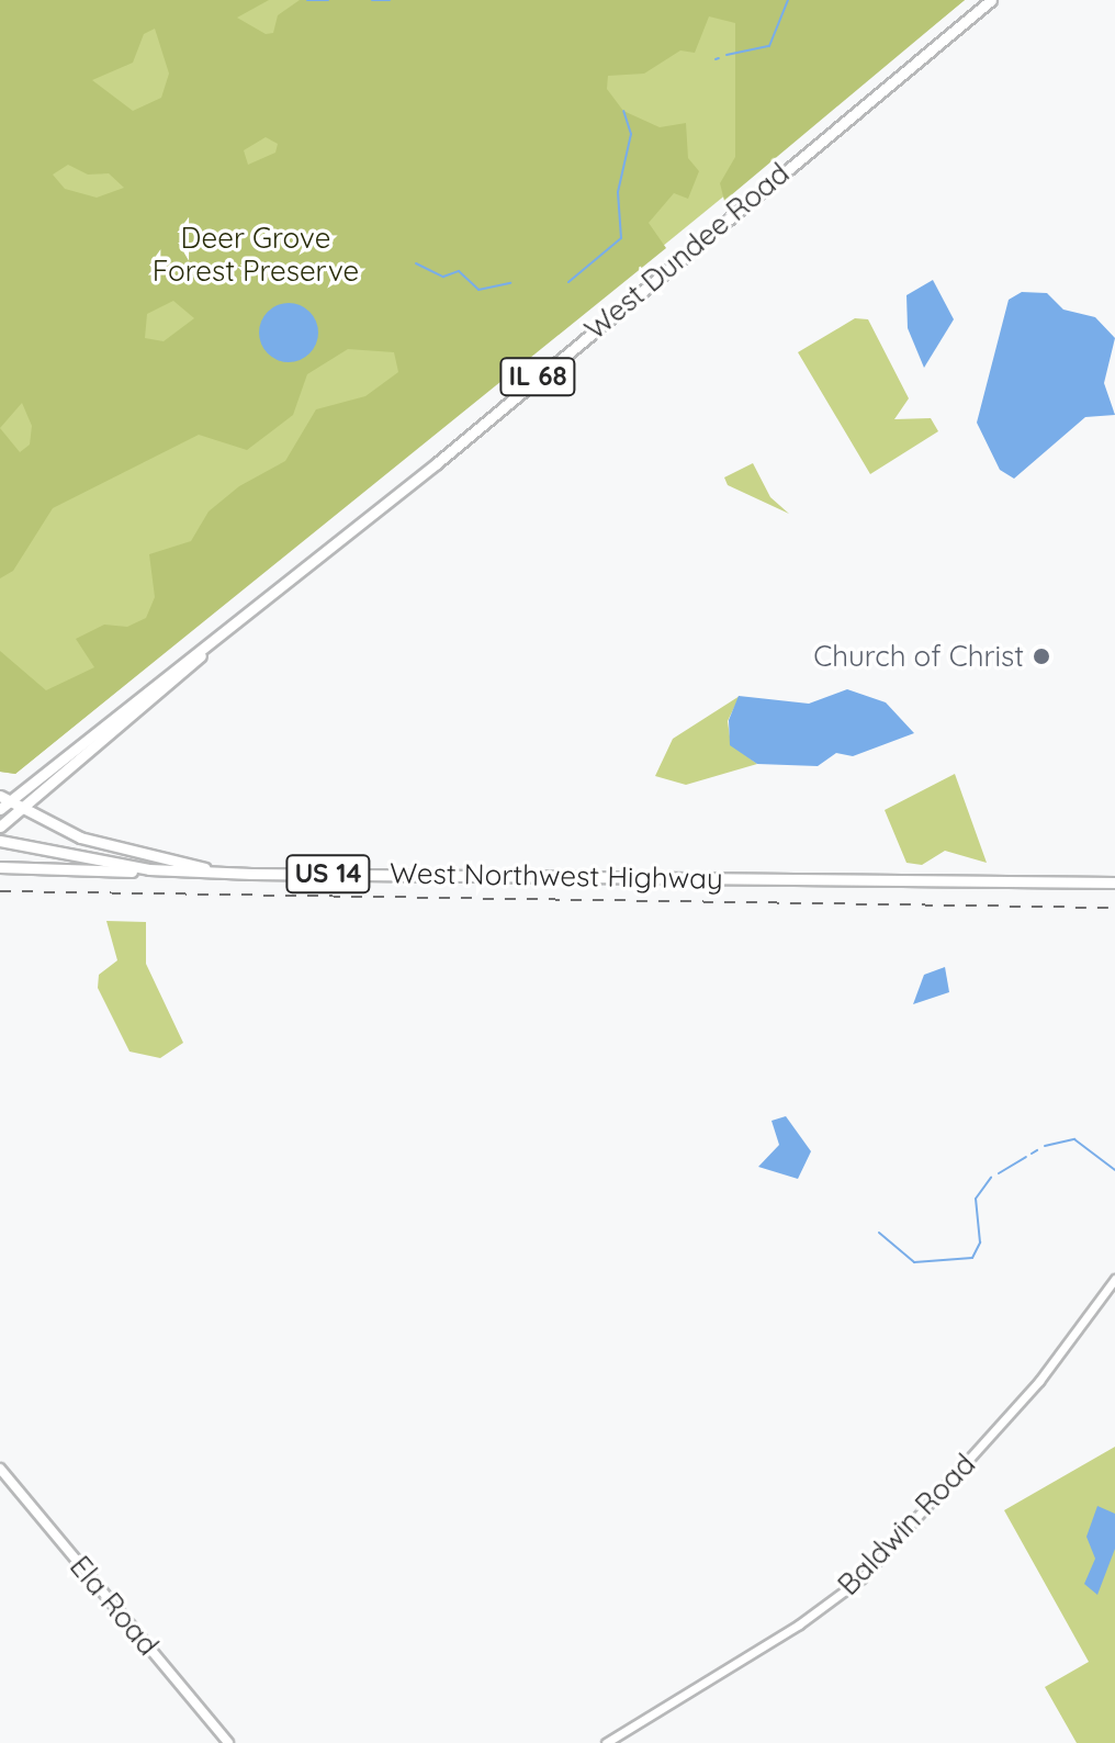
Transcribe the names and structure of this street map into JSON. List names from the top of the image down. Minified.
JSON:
{"streets":{"main road":["West Dundee Road","IL 68","US 14","West Northwest Highway","Ela Road"],"street":["Baldwin Road"]},"parks":["Deer Grove Forest Preserve"],"places":["Church of Christ"]}
